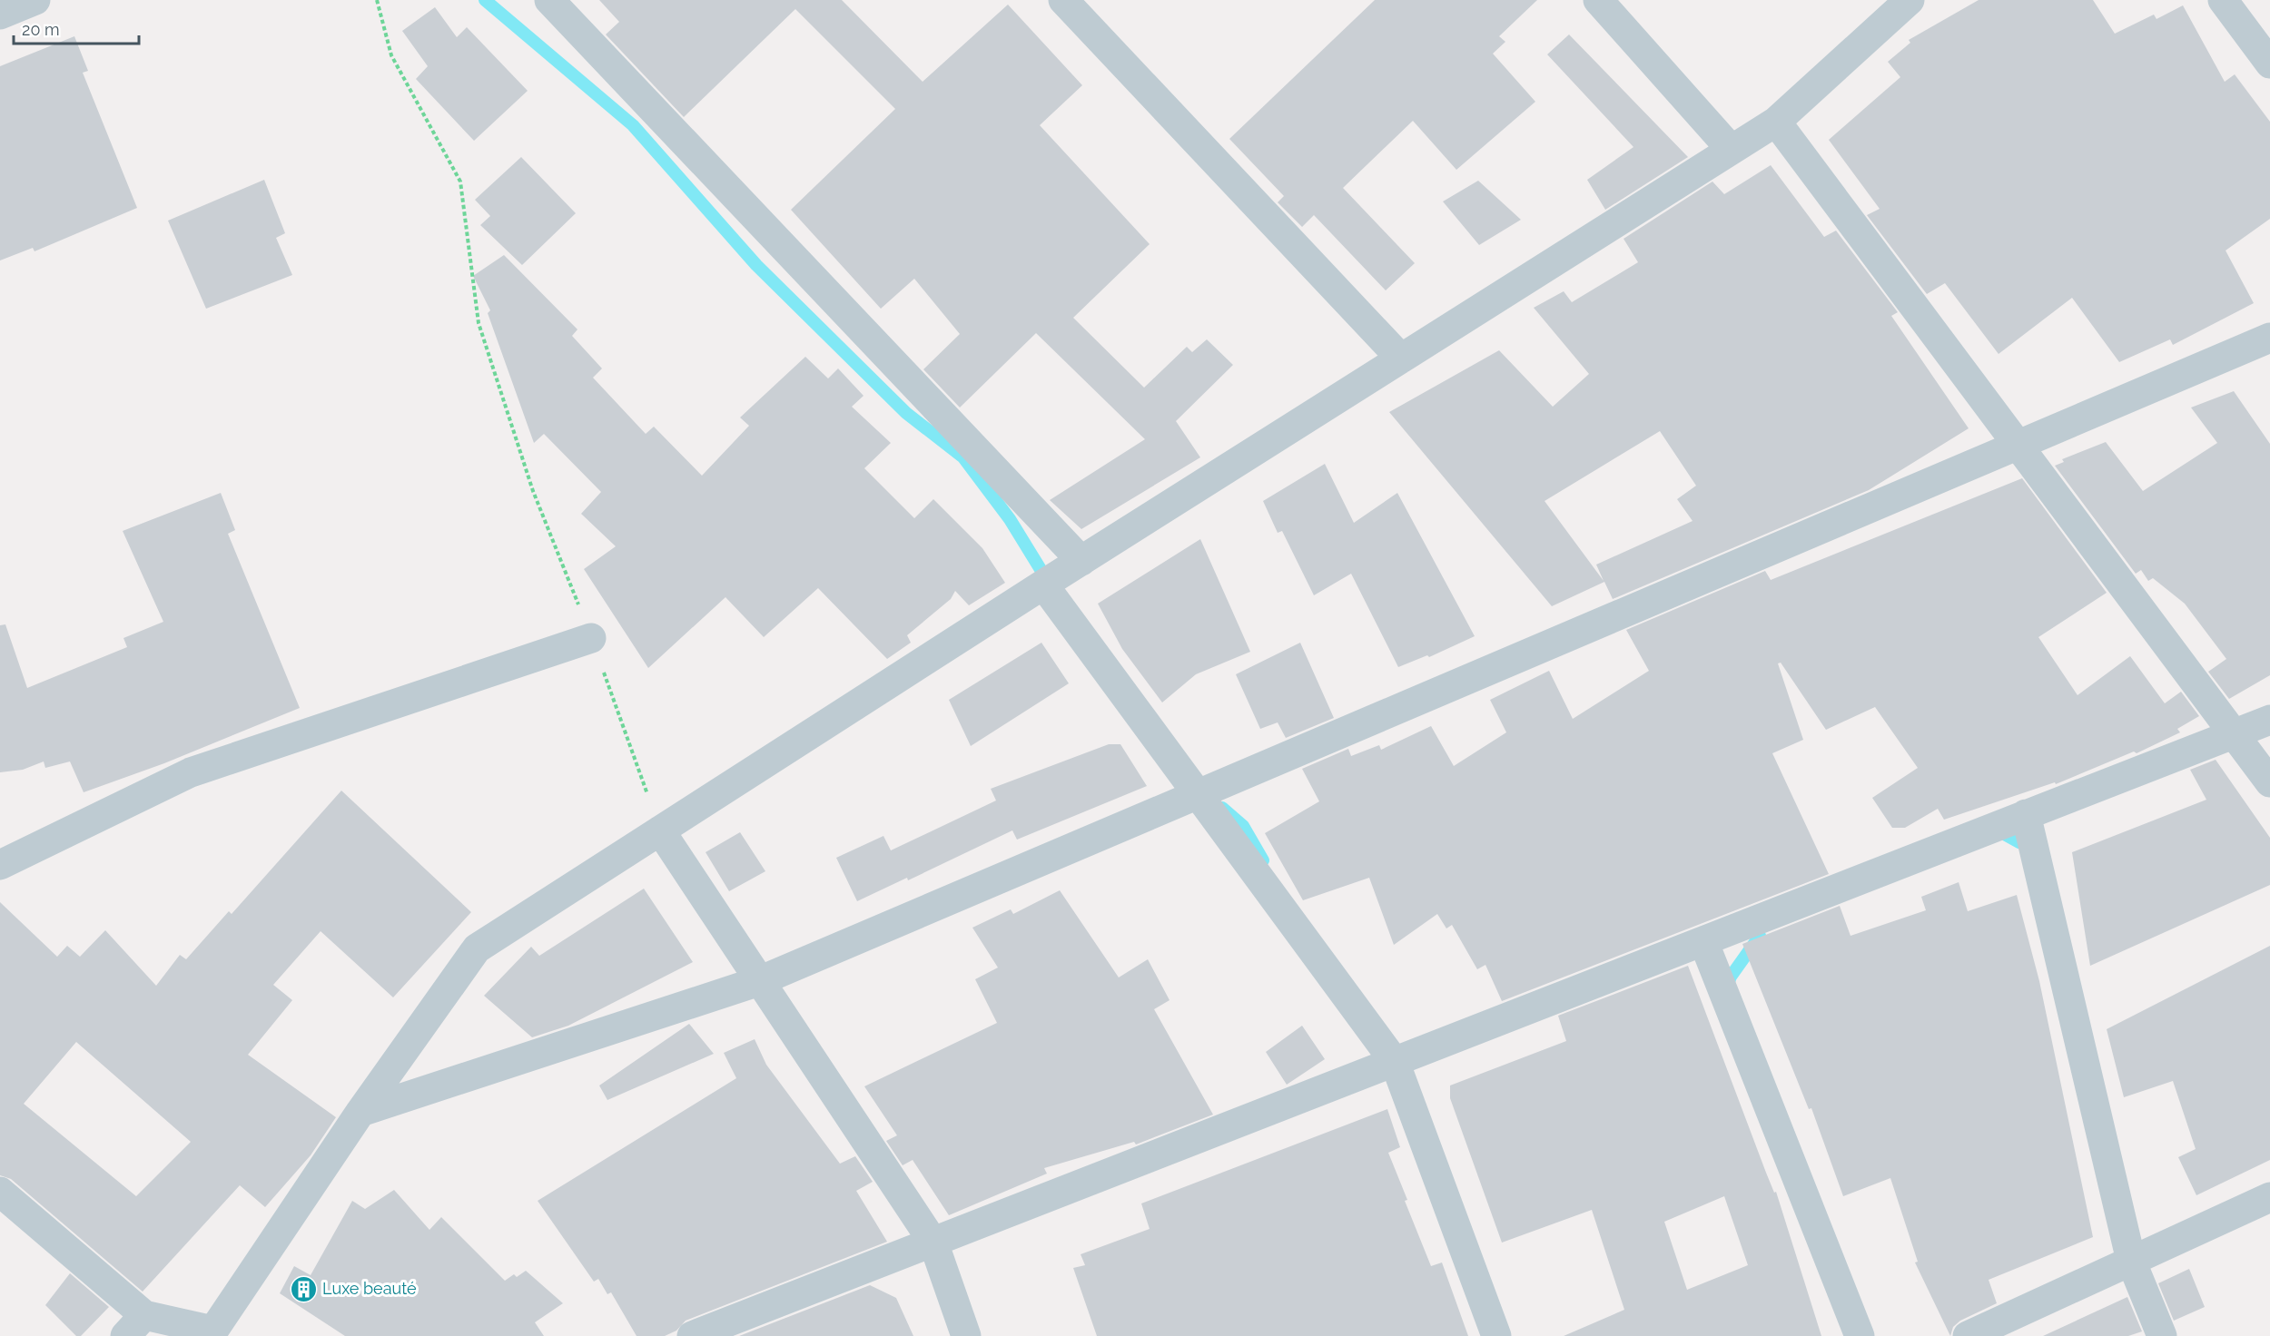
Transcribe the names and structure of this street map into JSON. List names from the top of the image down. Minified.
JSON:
{"places":{"building":["Luxe beauté"]},"scale_bar":"20 m"}
